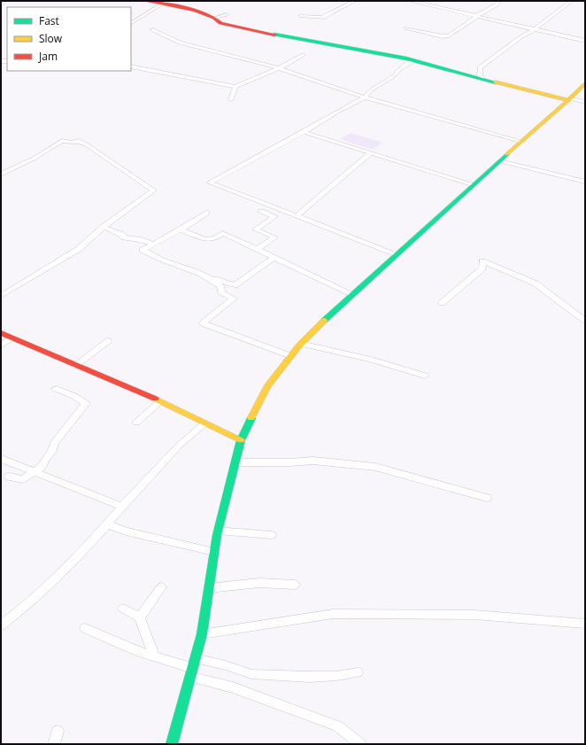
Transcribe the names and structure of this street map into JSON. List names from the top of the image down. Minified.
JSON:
{"legend":["Fast","Slow","Jam"]}
